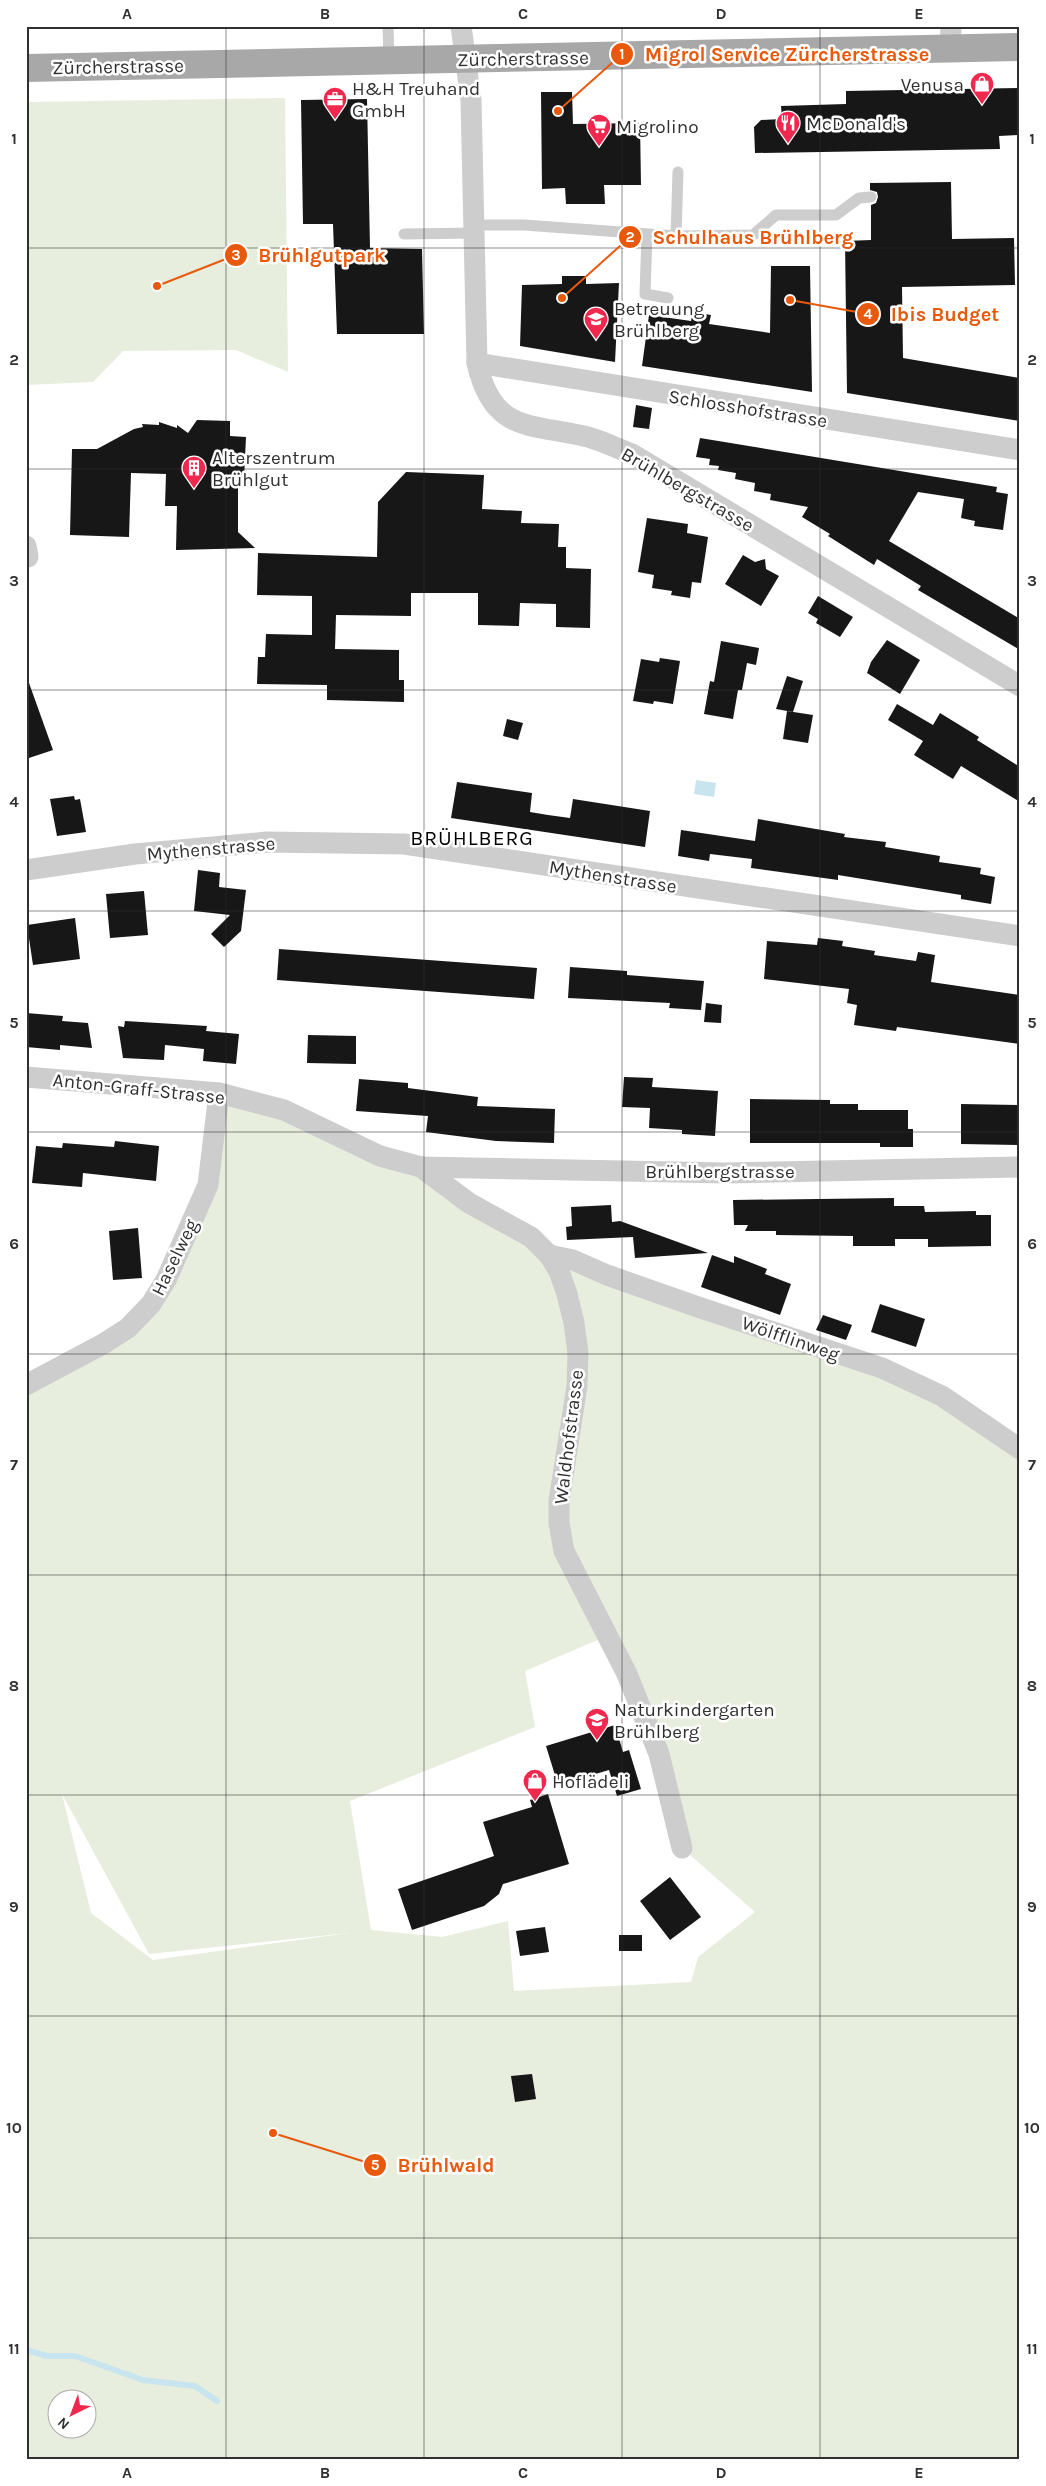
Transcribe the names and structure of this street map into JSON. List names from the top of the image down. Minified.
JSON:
{"streets":{"main road":["Zürcherstrasse"],"street":["Schlosshofstrasse","Brühlbergstrasse","Mythenstrasse","Anton-Graff-Strasse","Haselweg","Wölfflinweg","Waldhofstrasse"]},"crossings":[["Zürcherstrasse","Brühlbergstrasse"],["Schlosshofstrasse","Brühlbergstrasse"],["Brühlbergstrasse","Waldhofstrasse"],["Anton-Graff-Strasse","Haselweg"],["Anton-Graff-Strasse","Waldhofstrasse"],["Wölfflinweg","Waldhofstrasse"]],"districts":["BRÜHLBERG"],"places":{"shop":["Venusa","Hoflädeli"],"other":["Migrol Service Zürcherstrasse","Brühlgutpark","Schulhaus Brühlberg","Ibis Budget","Brühlwald"],"office":["H&H Treuhand GmbH"],"restaurant":["McDonald's"],"supermarket":["Migrolino"],"school or university":["Betreuung Brühlberg","Naturkindergarten Brühlberg"],"building":["Alterszentrum Brühlgut"]},"north":"bottom left","grid":{"columns":["A","B","C","D","E"],"rows":["1","2","3","4","5","6","7","8","9","10","11"]}}
